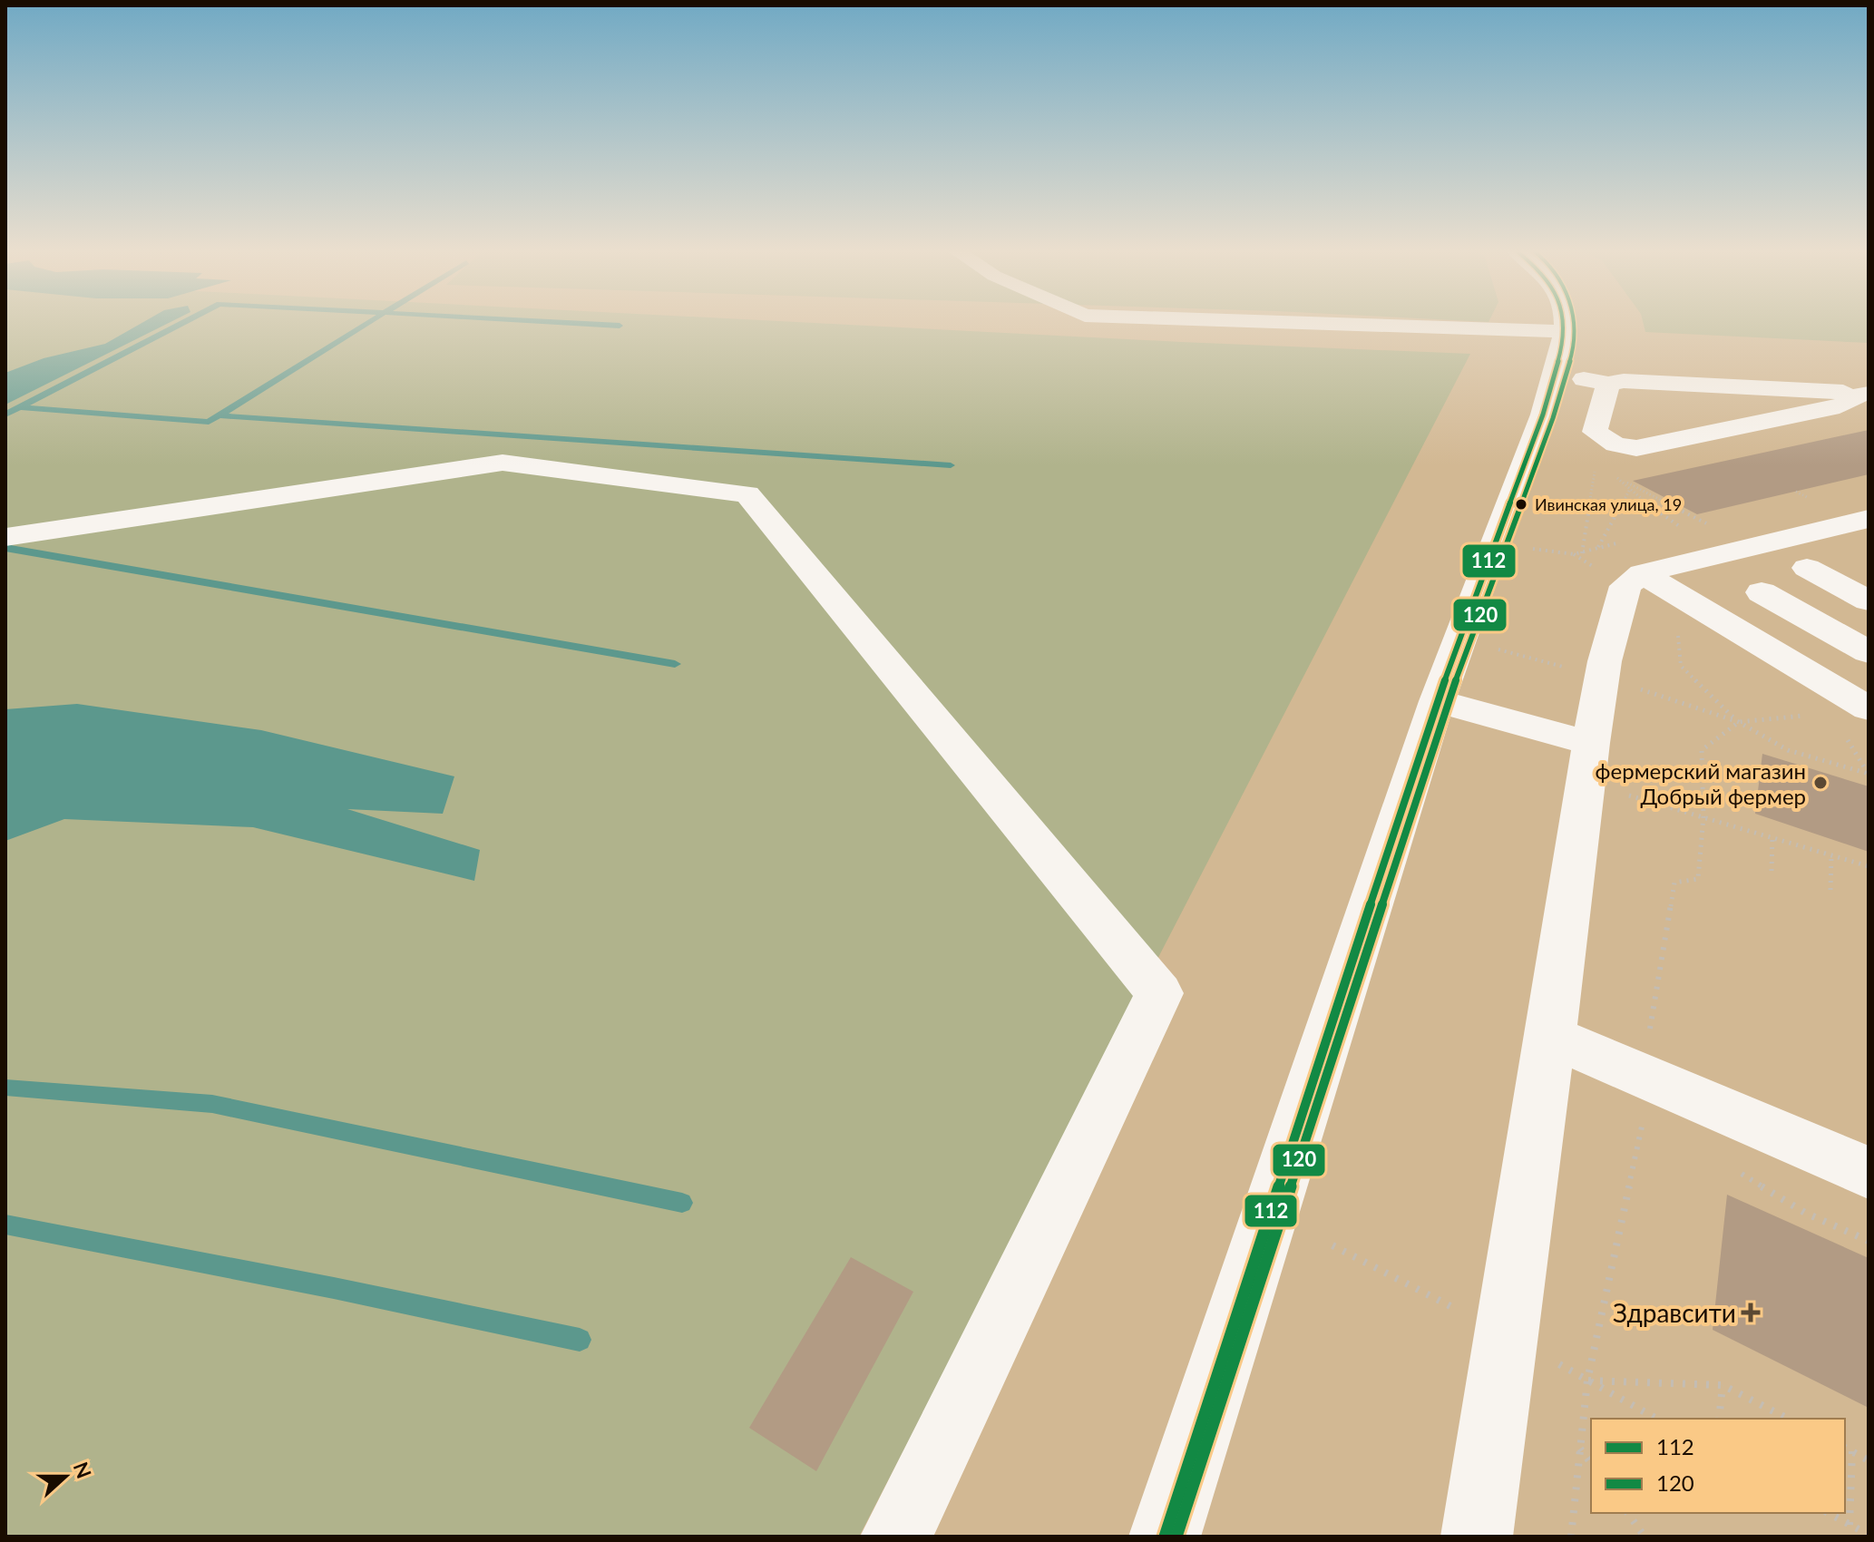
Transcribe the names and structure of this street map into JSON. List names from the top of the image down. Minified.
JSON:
{"places":{"other":["Ивинская улица, 19","фермерский магазин Добрый фермер"],"health":["Здравсити"]},"lines":["transit line 112","transit line 120"],"legend":["112","120"],"north":"right"}
